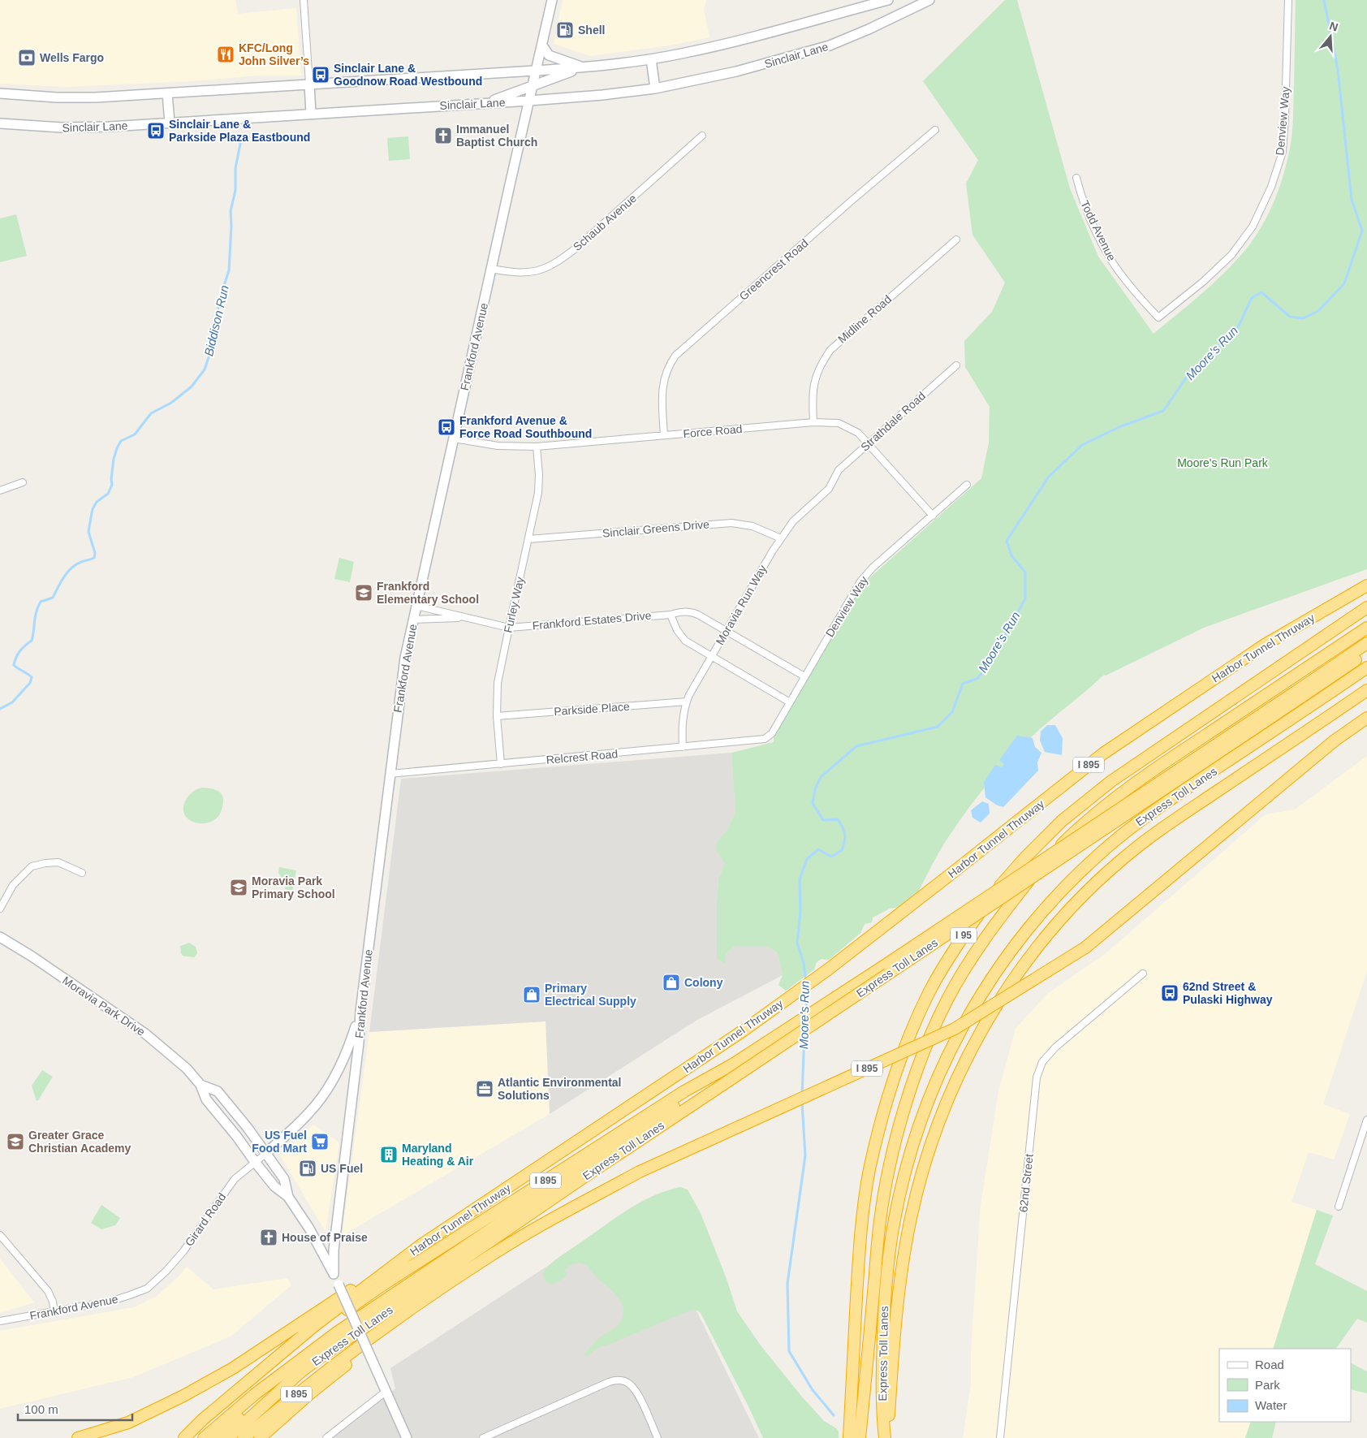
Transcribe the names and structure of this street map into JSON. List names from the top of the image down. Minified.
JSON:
{"streets":{"highway":["Harbor Tunnel Thruway","I 895","Express Toll Lanes","I 95"],"street":["Sinclair Lane","Denview Way","Schaub Avenue","Todd Avenue","Greencrest Road","Midline Road","Frankford Avenue","Strathdale Road","Force Road","Sinclair Greens Drive","Furley Way","Moravia Run Way","Frankford Estates Drive","Parkside Place","Relcrest Road","Moravia Park Drive","62nd Street","Girard Road"]},"crossings":[["Sinclair Lane","Frankford Avenue"],["Denview Way","Todd Avenue"],["Denview Way","Force Road"],["Denview Way","Frankford Estates Drive"],["Denview Way","Relcrest Road"],["Schaub Avenue","Frankford Avenue"],["Greencrest Road","Force Road"],["Midline Road","Force Road"],["Frankford Avenue","Force Road"],["Frankford Avenue","Frankford Estates Drive"],["Frankford Avenue","Relcrest Road"],["Frankford Avenue","Moravia Park Drive"],["Frankford Avenue","Girard Road"],["Strathdale Road","Force Road"],["Strathdale Road","Moravia Run Way"],["Force Road","Furley Way"],["Sinclair Greens Drive","Furley Way"],["Sinclair Greens Drive","Moravia Run Way"],["Furley Way","Frankford Estates Drive"],["Furley Way","Parkside Place"],["Furley Way","Relcrest Road"],["Moravia Run Way","Frankford Estates Drive"],["Moravia Run Way","Parkside Place"],["Moravia Run Way","Relcrest Road"],["Harbor Tunnel Thruway","Express Toll Lanes"],["Moravia Park Drive","Girard Road"]],"water":["Biddison Run","Moore's Run"],"parks":["Moore's Run Park"],"places":{"fuel station":["Shell","US Fuel"],"restaurant":["KFC/Long John Silver’s"],"bank":["Wells Fargo"],"bus stop":["Sinclair Lane & Goodnow Road Westbound","Sinclair Lane & Parkside Plaza Eastbound","Frankford Avenue & Force Road Southbound","62nd Street & Pulaski Highway"],"church":["Immanuel Baptist Church","House of Praise"],"school or university":["Frankford Elementary School","Moravia Park Primary School","Greater Grace Christian Academy"],"shop":["Colony","Primary Electrical Supply"],"office":["Atlantic Environmental Solutions"],"supermarket":["US Fuel Food Mart"],"building":["Maryland Heating & Air"]},"legend":["Road","Park","Water"],"scale_bar":"100 m","north":"top"}
